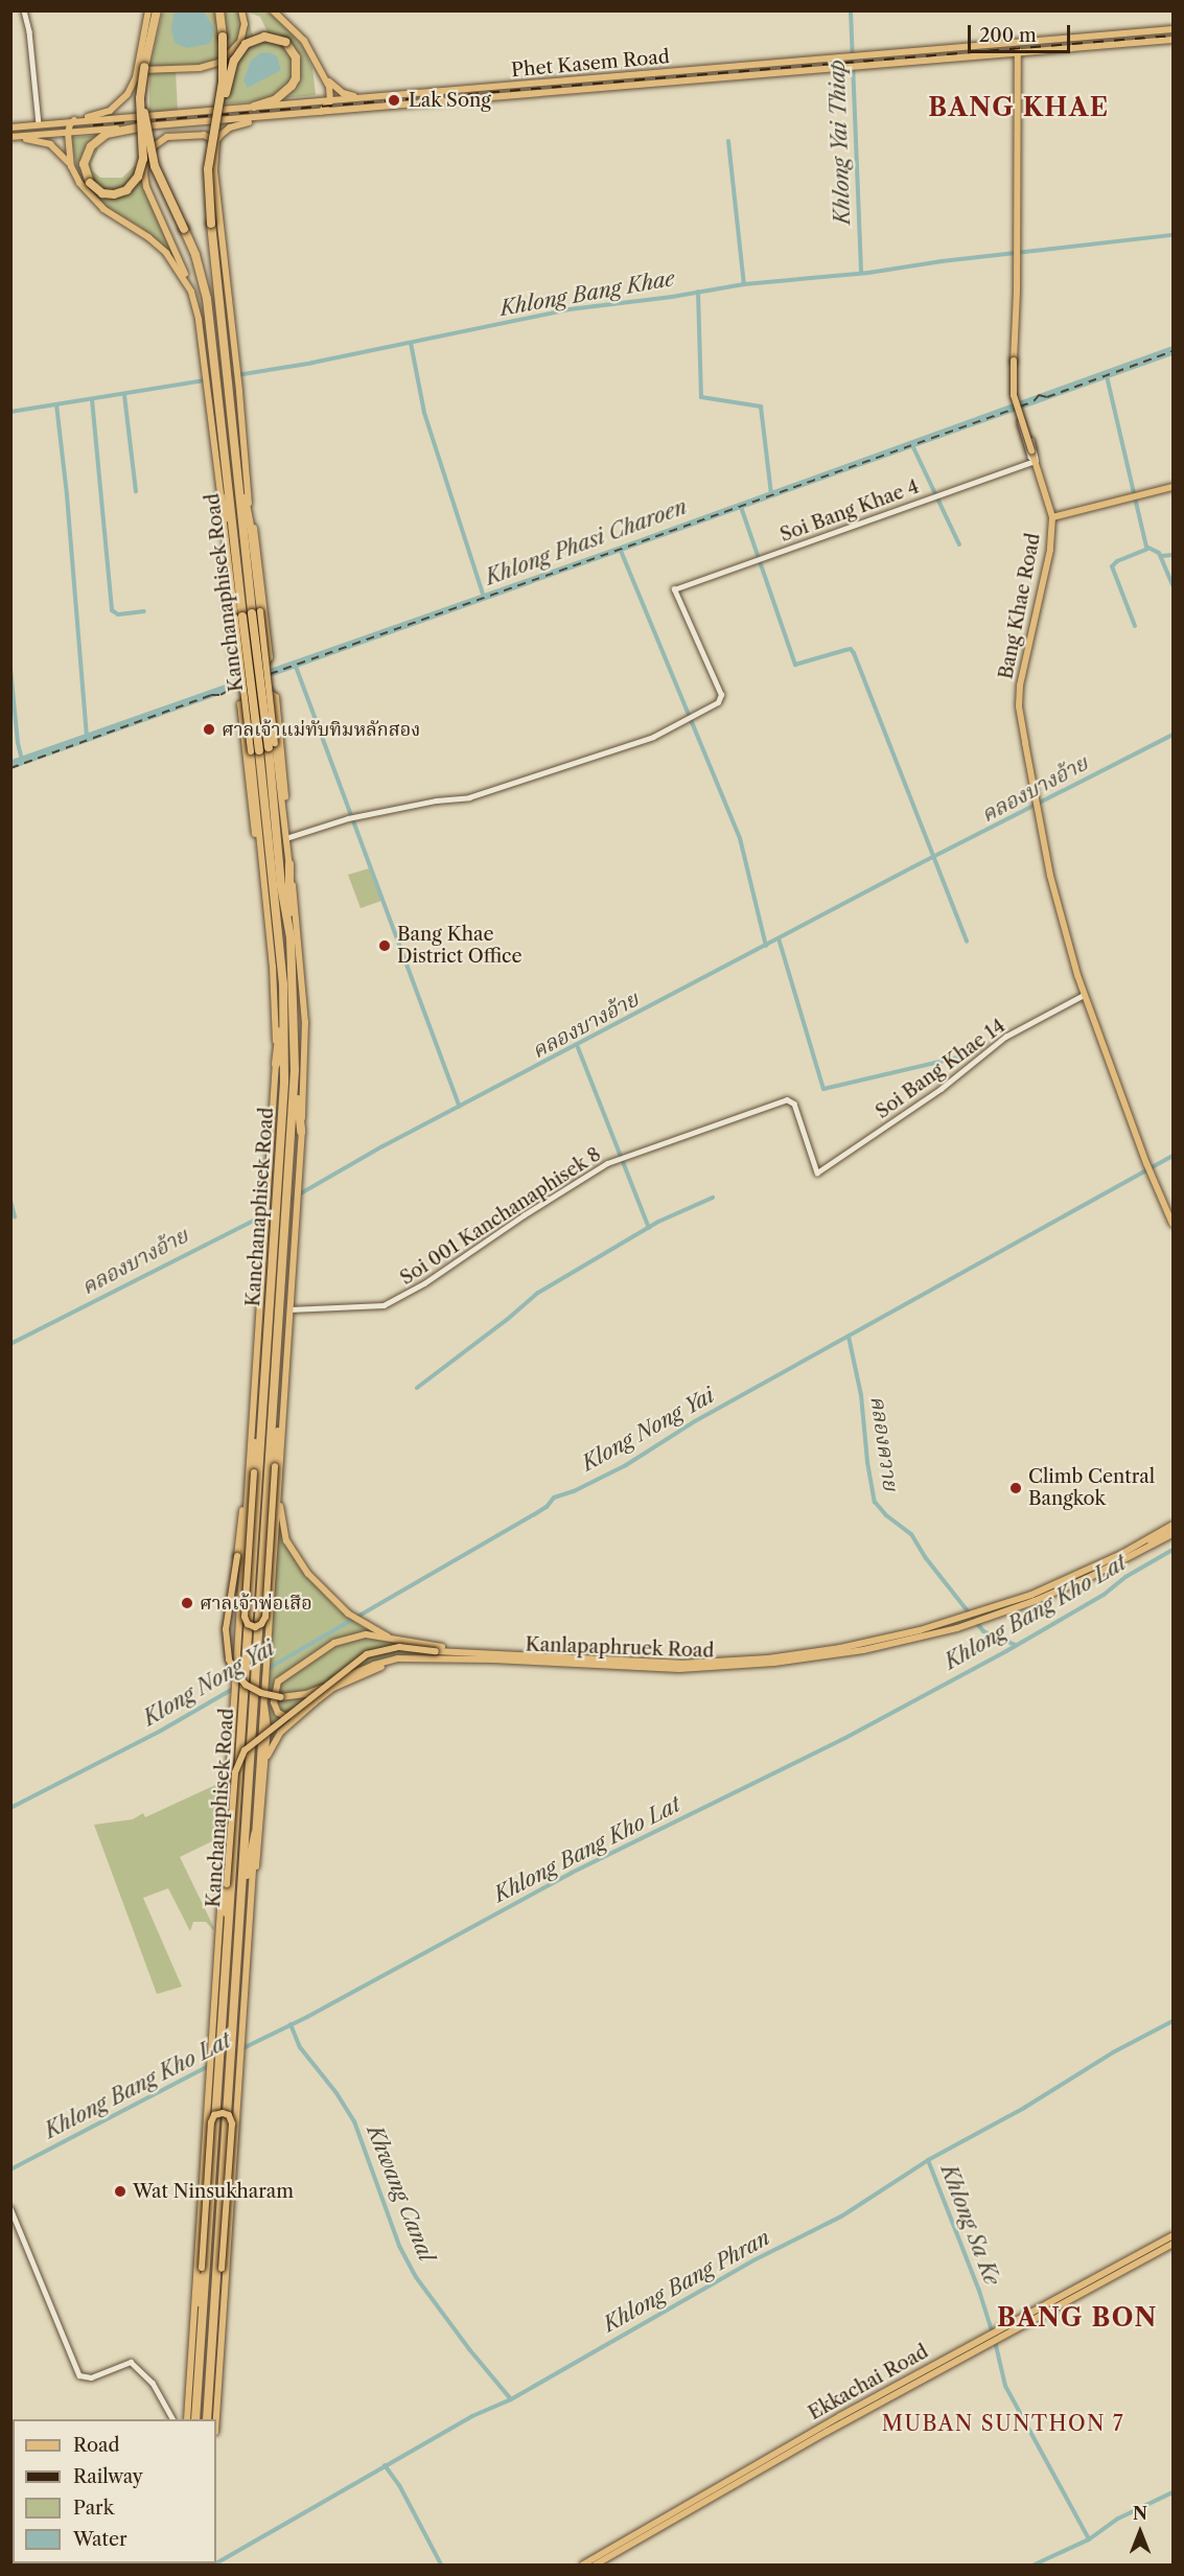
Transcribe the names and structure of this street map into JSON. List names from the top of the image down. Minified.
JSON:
{"streets":{"highway":["Kanchanaphisek Road"],"main road":["Phet Kasem Road","Bang Khae Road","Kanlapaphruek Road","Ekkachai Road"],"street":["Soi Bang Khae 4","Soi Bang Khae 14","Soi 001 Kanchanaphisek 8"]},"crossings":[["Phet Kasem Road","Bang Khae Road"],["Soi Bang Khae 4","Bang Khae Road"],["Bang Khae Road","Soi Bang Khae 14"],["Soi Bang Khae 14","Soi 001 Kanchanaphisek 8"]],"districts":["BANG KHAE","BANG BON","MUBAN SUNTHON 7"],"water":["Khlong Yai Thiap","Khlong Bang Khae","Khlong Phasi Charoen","คลองบางอ้าย","Klong Nong Yai","คลองควาย","Khlong Bang Kho Lat","Khwang Canal","Khlong Sa Ke","Khlong Bang Phran"],"places":["Lak Song","ศาลเจ้าแม่ทับทิมหลักสอง","Bang Khae District Office","Climb Central Bangkok","ศาลเจ้าพ่อเสือ","Wat Ninsukharam"],"legend":["Road","Railway","Park","Water"],"scale_bar":"200 m","north":"top"}
